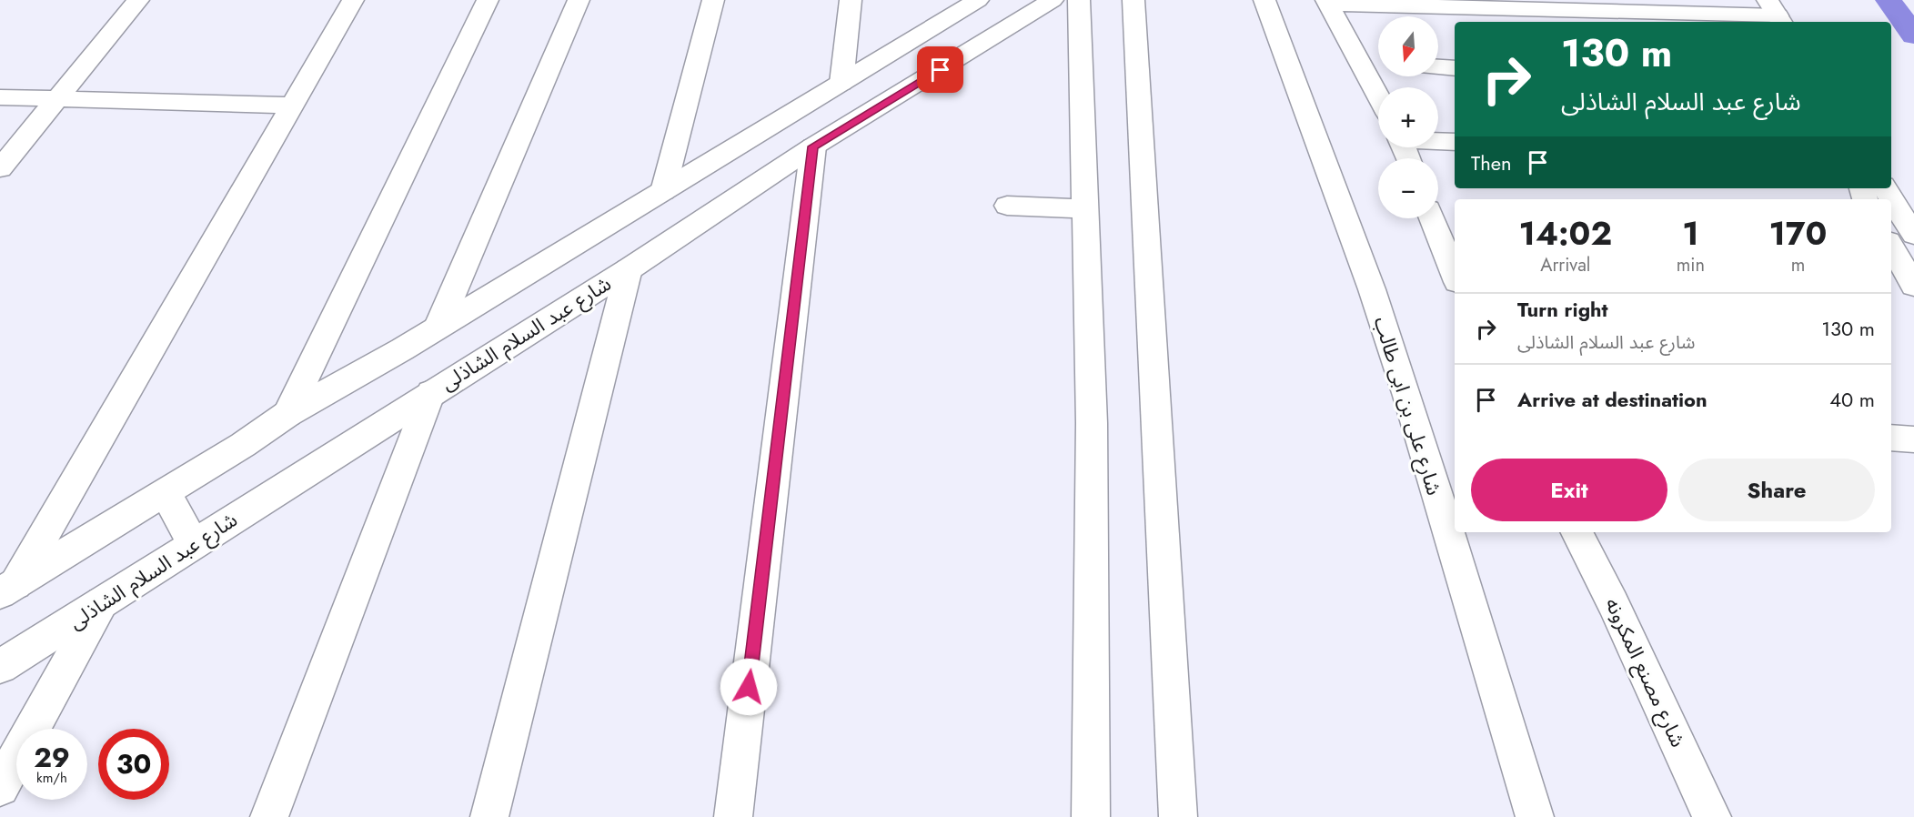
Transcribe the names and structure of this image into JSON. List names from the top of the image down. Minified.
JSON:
{"streets":{"street":["شارع عبد السلام الشاذلى","شارع على بن ابى طالب","شارع مصنع المكرونه"]},"north":"bottom","page":{"map_buttons":["+","−"],"turn":["130 m","شارع عبد السلام الشاذلى"],"then":"Then","eta":["14:02","Arrival","1","min","170","m"],"list":[{"name":"Turn right","note":"شارع عبد السلام الشاذلى","value":"130 m"},{"name":"Arrive at destination","value":"40 m"}],"buttons":["Exit","Share"],"speed":"29 km/h","limit":"30"}}
